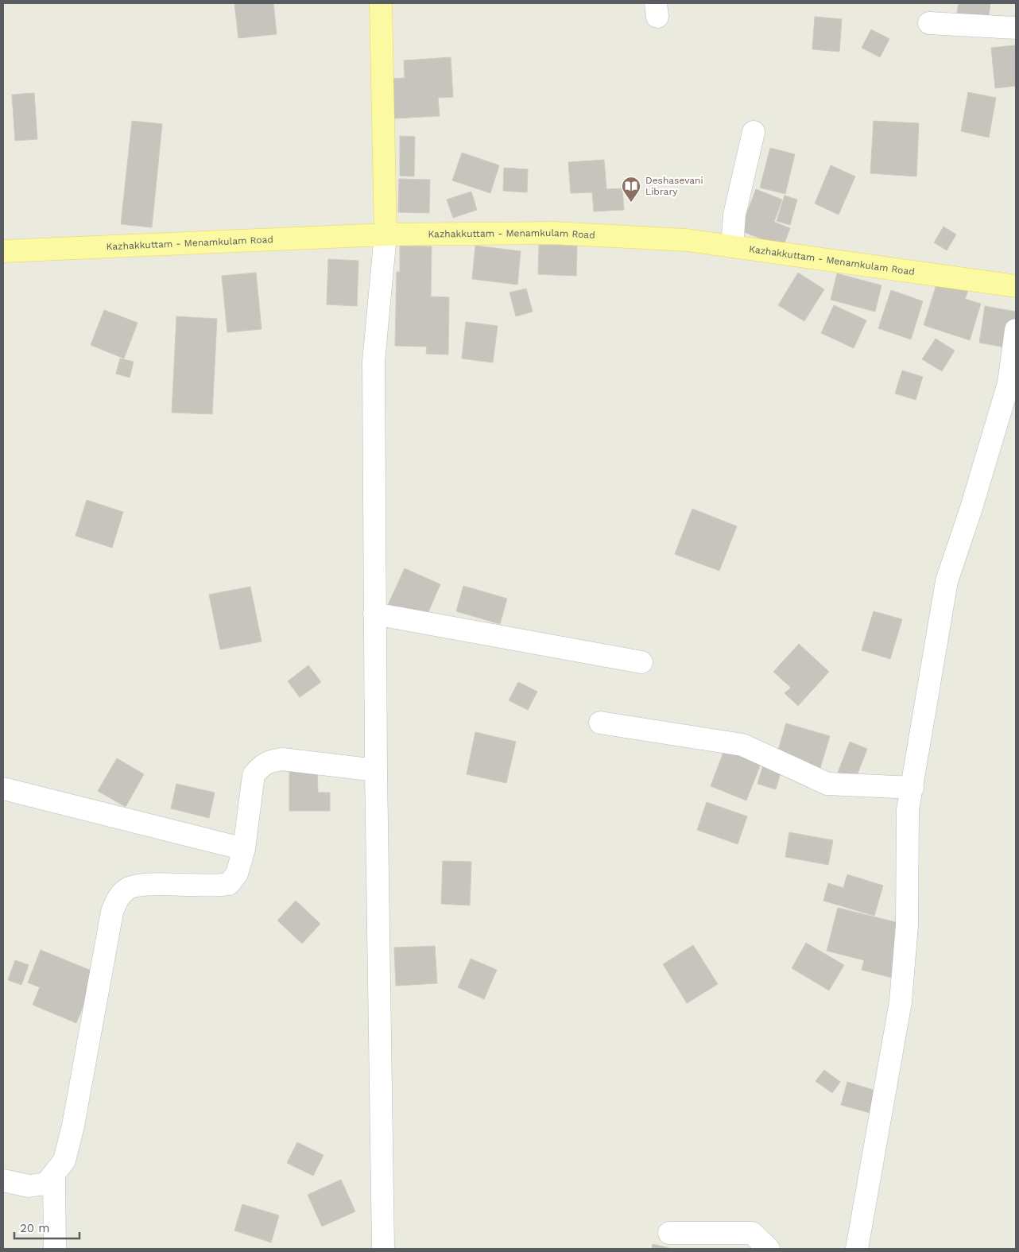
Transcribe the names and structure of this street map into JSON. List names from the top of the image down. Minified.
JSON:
{"streets":{"main road":["Kazhakkuttam - Menamkulam Road"]},"places":{"library":["Deshasevani Library"]},"scale_bar":"20 m"}
